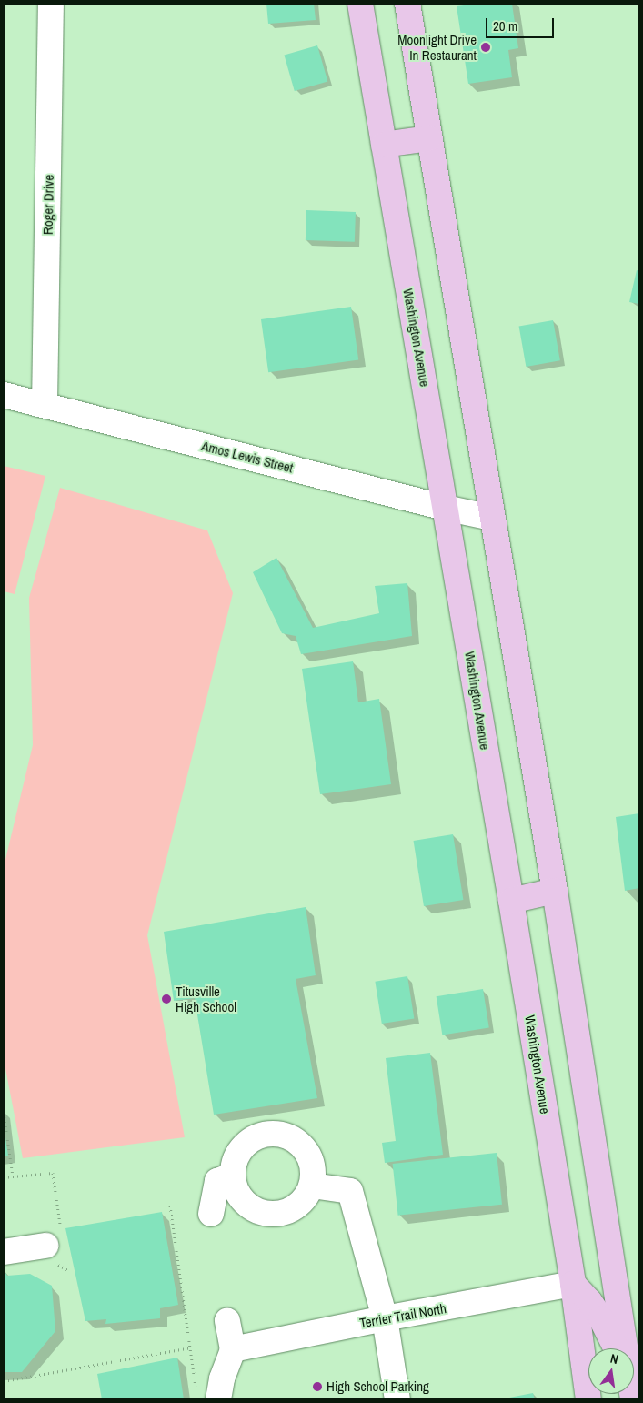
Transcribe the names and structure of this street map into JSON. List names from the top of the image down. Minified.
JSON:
{"streets":{"main road":["Washington Avenue"],"street":["Roger Drive","Amos Lewis Street","Terrier Trail North"]},"crossings":[["Roger Drive","Amos Lewis Street"],["Washington Avenue","Amos Lewis Street"],["Washington Avenue","Terrier Trail North"]],"places":["Moonlight Drive In Restaurant","Titusville High School","High School Parking"],"scale_bar":"20 m","north":"top"}
